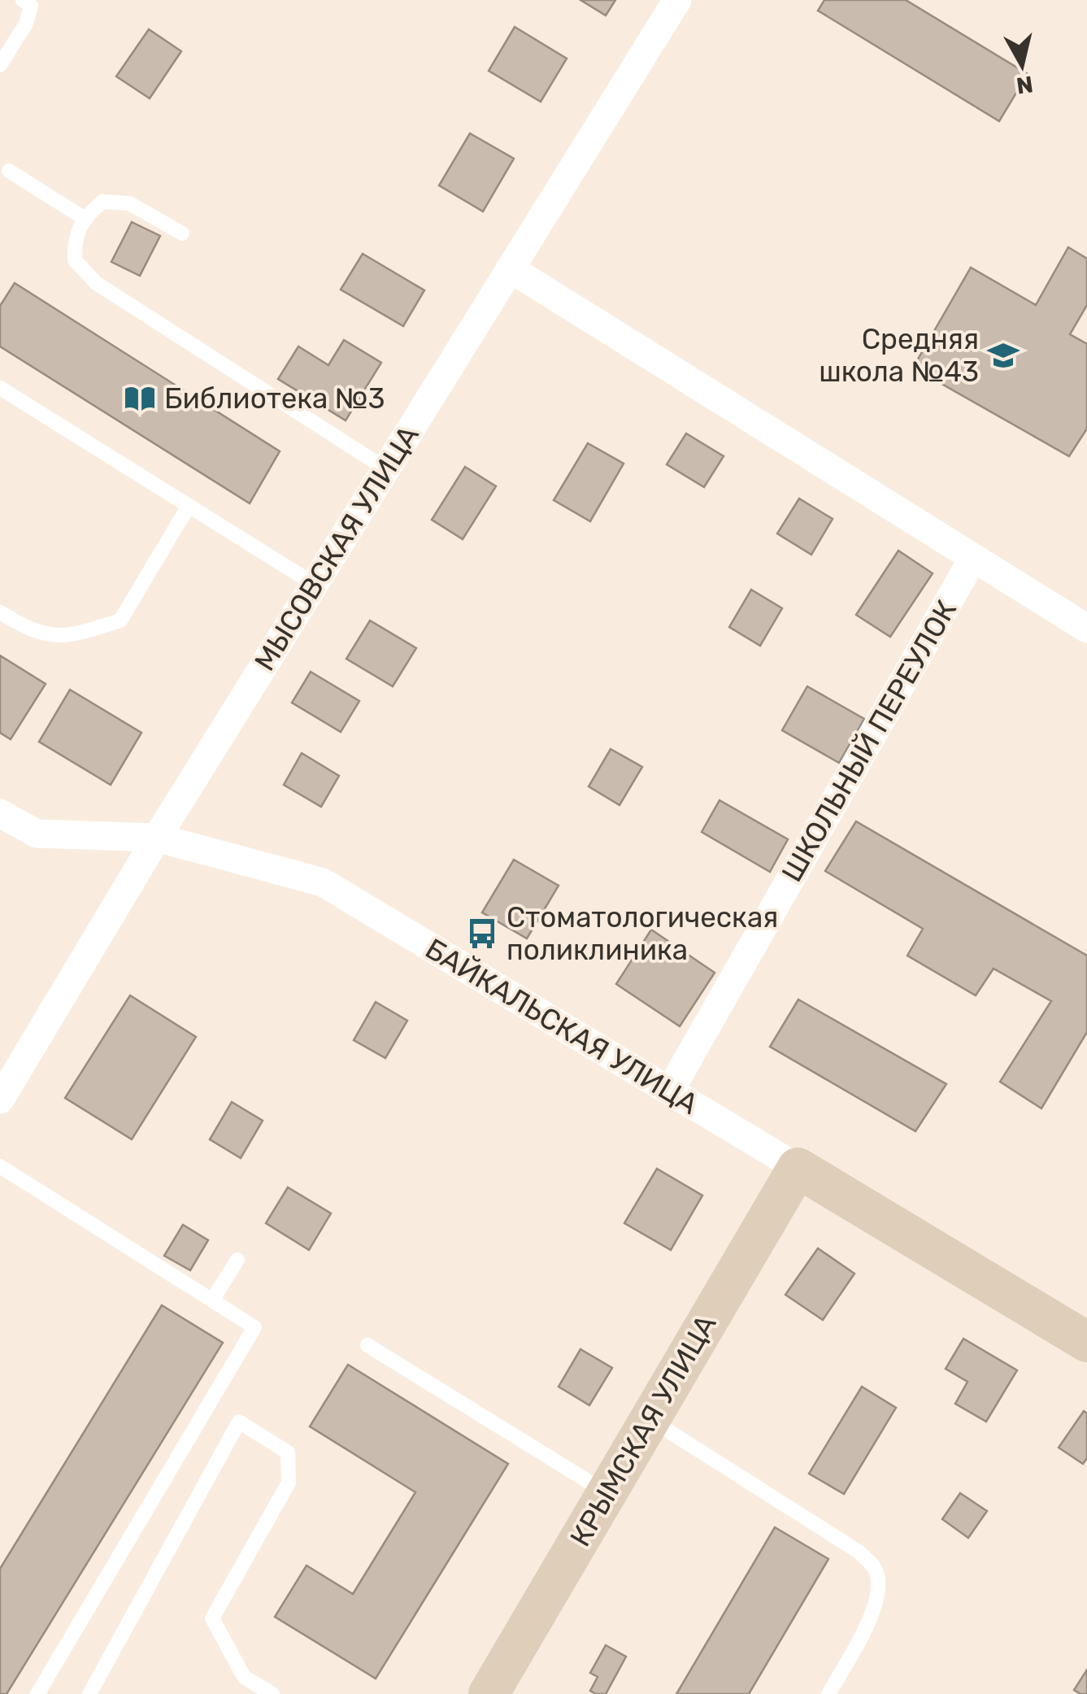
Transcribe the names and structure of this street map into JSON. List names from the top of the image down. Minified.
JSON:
{"streets":{"main road":["БАЙКАЛЬСКАЯ УЛИЦА","КРЫМСКАЯ УЛИЦА"],"street":["МЫСОВСКАЯ УЛИЦА","ШКОЛЬНЫЙ ПЕРЕУЛОК"]},"crossings":[["МЫСОВСКАЯ УЛИЦА","БАЙКАЛЬСКАЯ УЛИЦА"],["ШКОЛЬНЫЙ ПЕРЕУЛОК","БАЙКАЛЬСКАЯ УЛИЦА"],["БАЙКАЛЬСКАЯ УЛИЦА","КРЫМСКАЯ УЛИЦА"]],"places":{"school or university":["Средняя школа №43"],"library":["Библиотека №3"],"bus stop":["Стоматологическая поликлиника"]},"north":"bottom"}
